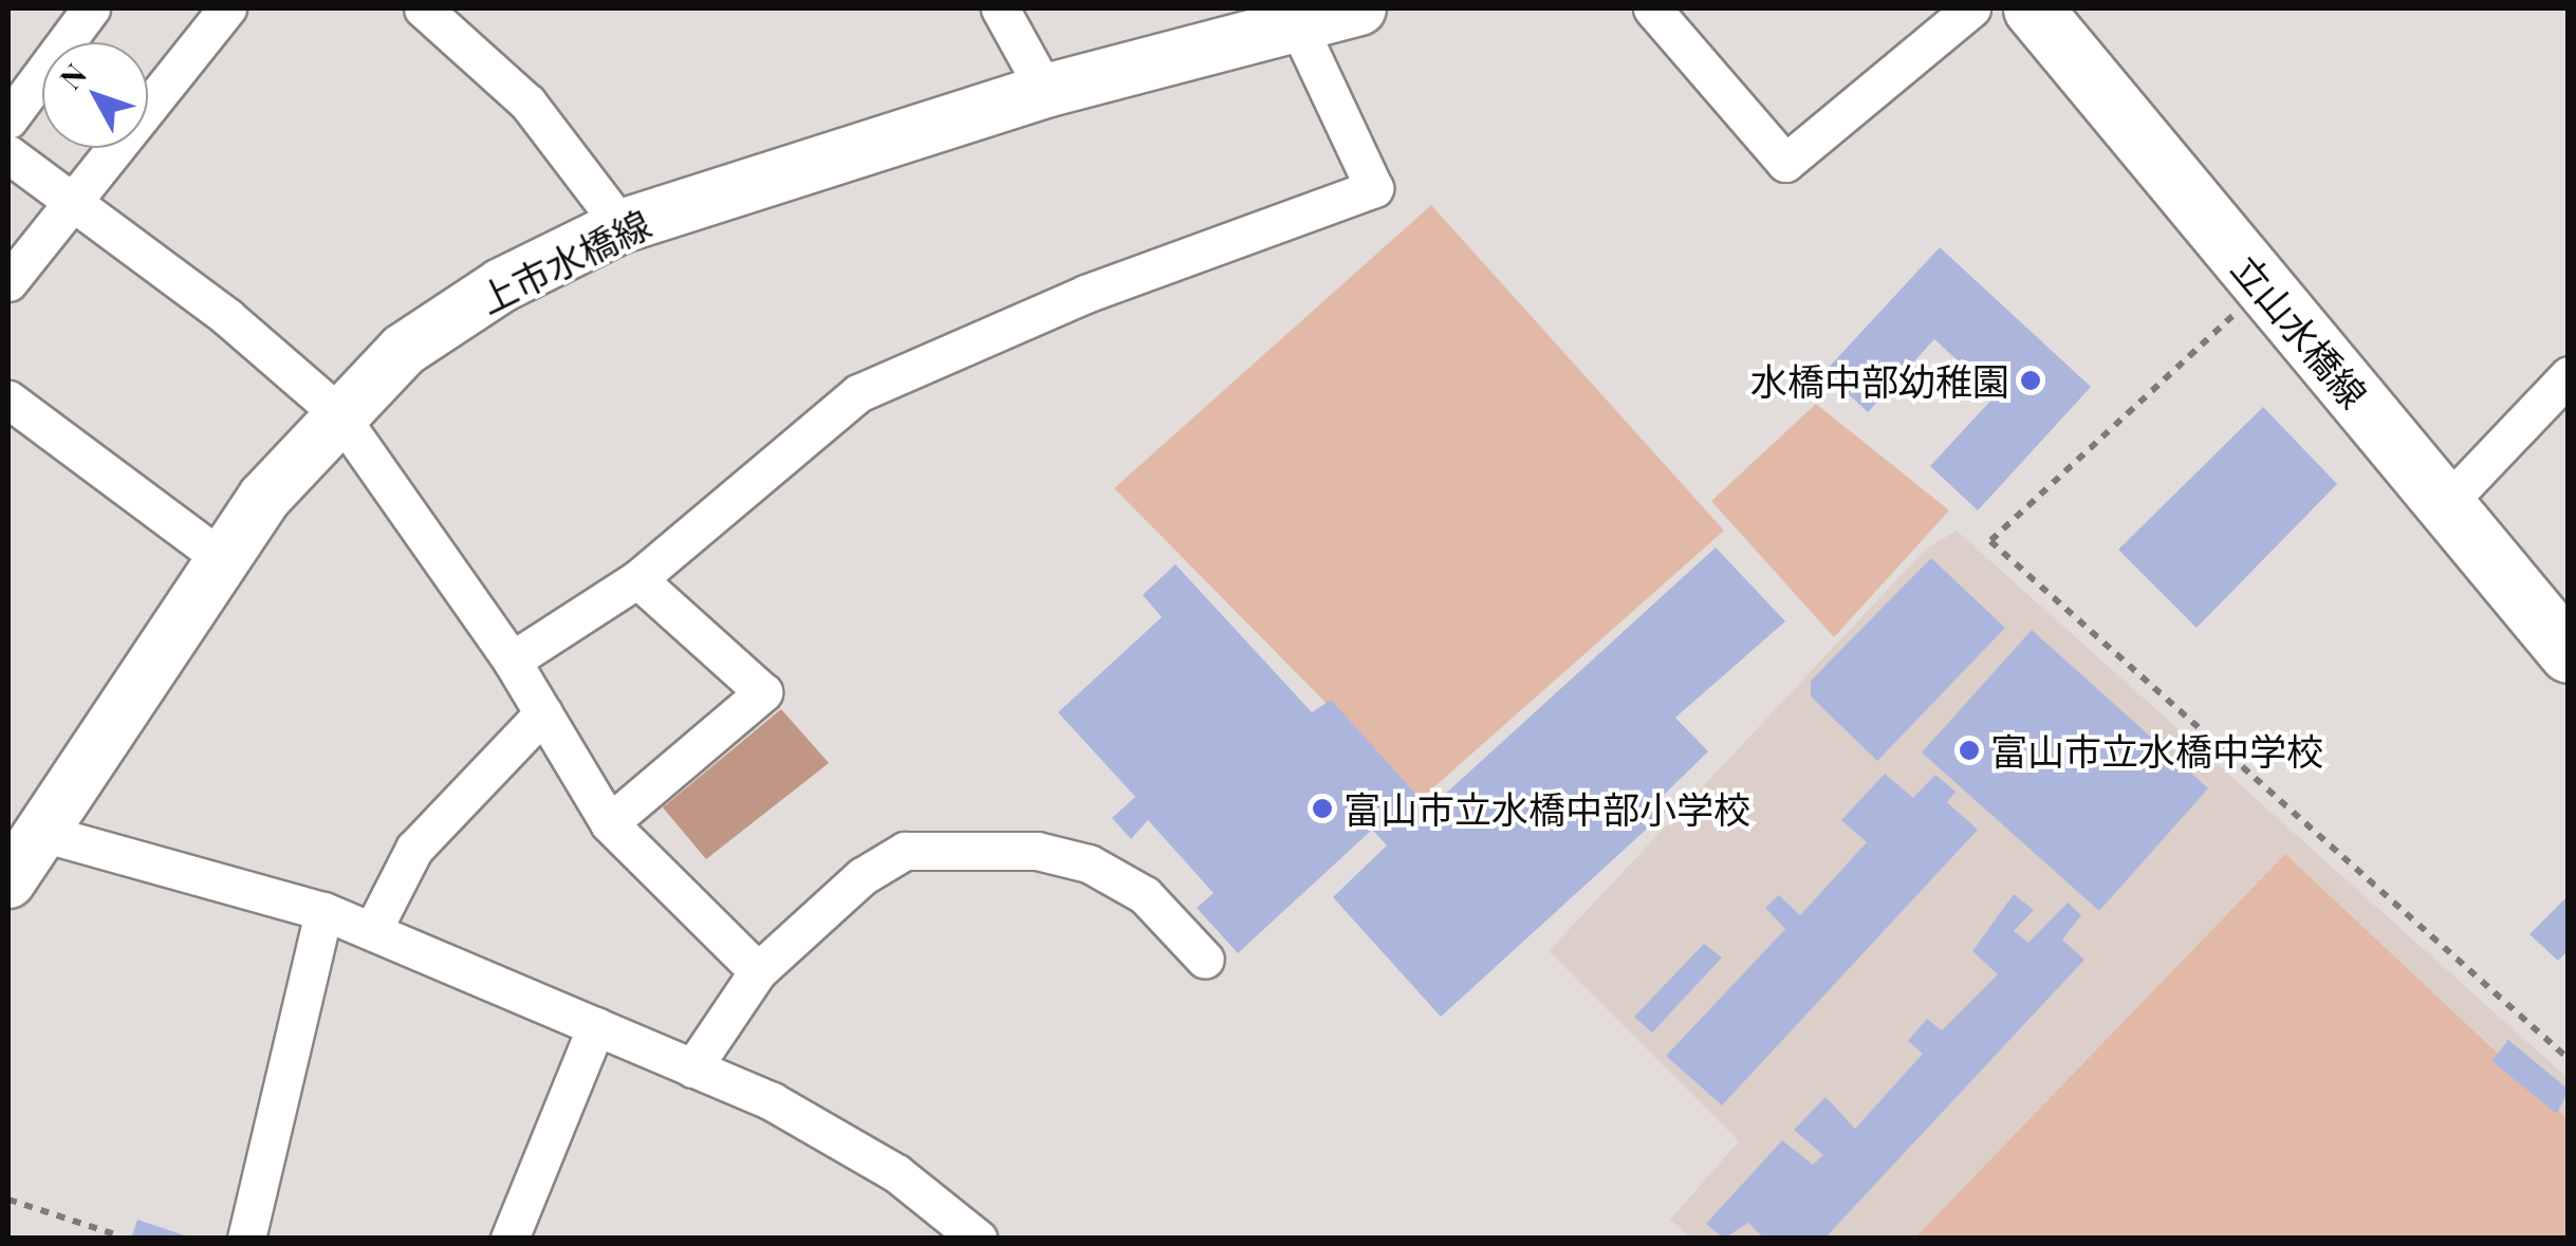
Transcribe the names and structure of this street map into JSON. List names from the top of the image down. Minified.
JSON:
{"streets":{"main road":["上市水橋線","立山水橋線"]},"places":["水橋中部幼稚園","富山市立水橋中学校","富山市立水橋中部小学校"],"north":"top left"}
